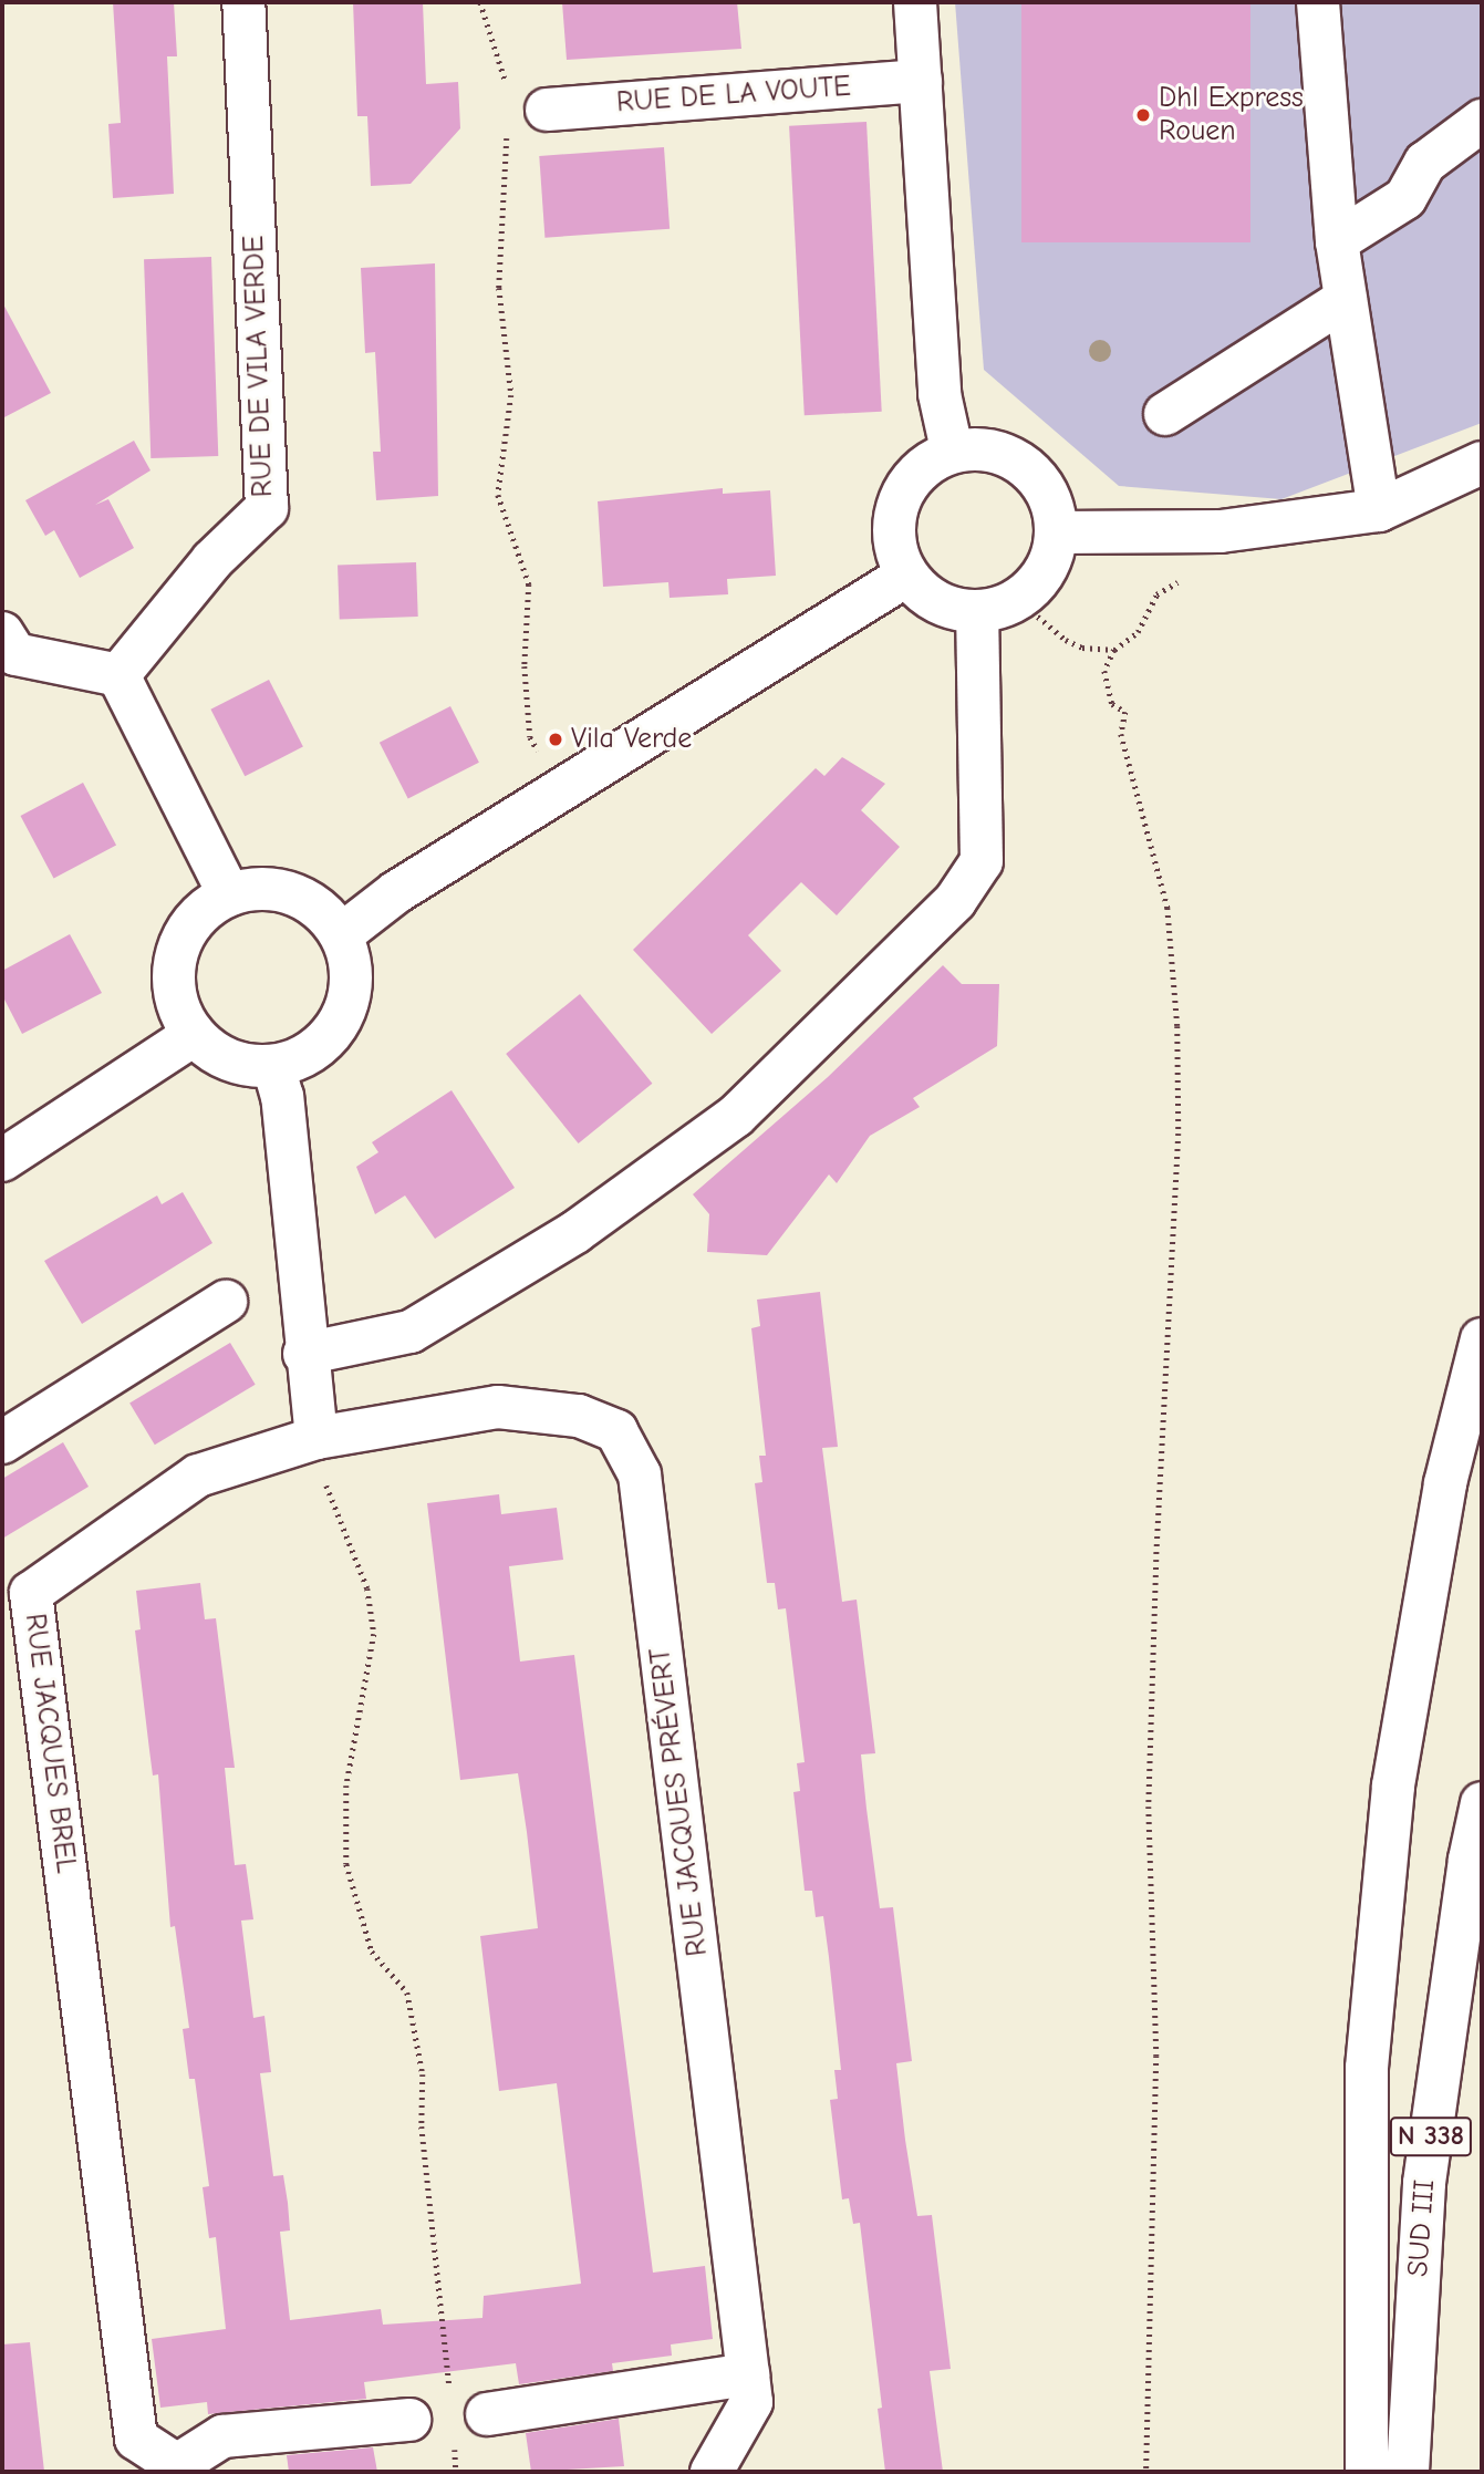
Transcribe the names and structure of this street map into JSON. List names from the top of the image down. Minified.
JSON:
{"streets":{"main road":["RUE DE LA VOUTE","RUE DE VILA VERDE","RUE JACQUES BREL","RUE JACQUES PRÉVERT","N 338","SUD III"]},"crossings":[["RUE JACQUES BREL","RUE JACQUES PRÉVERT"]],"places":["Dhl Express Rouen","Vila Verde"]}
